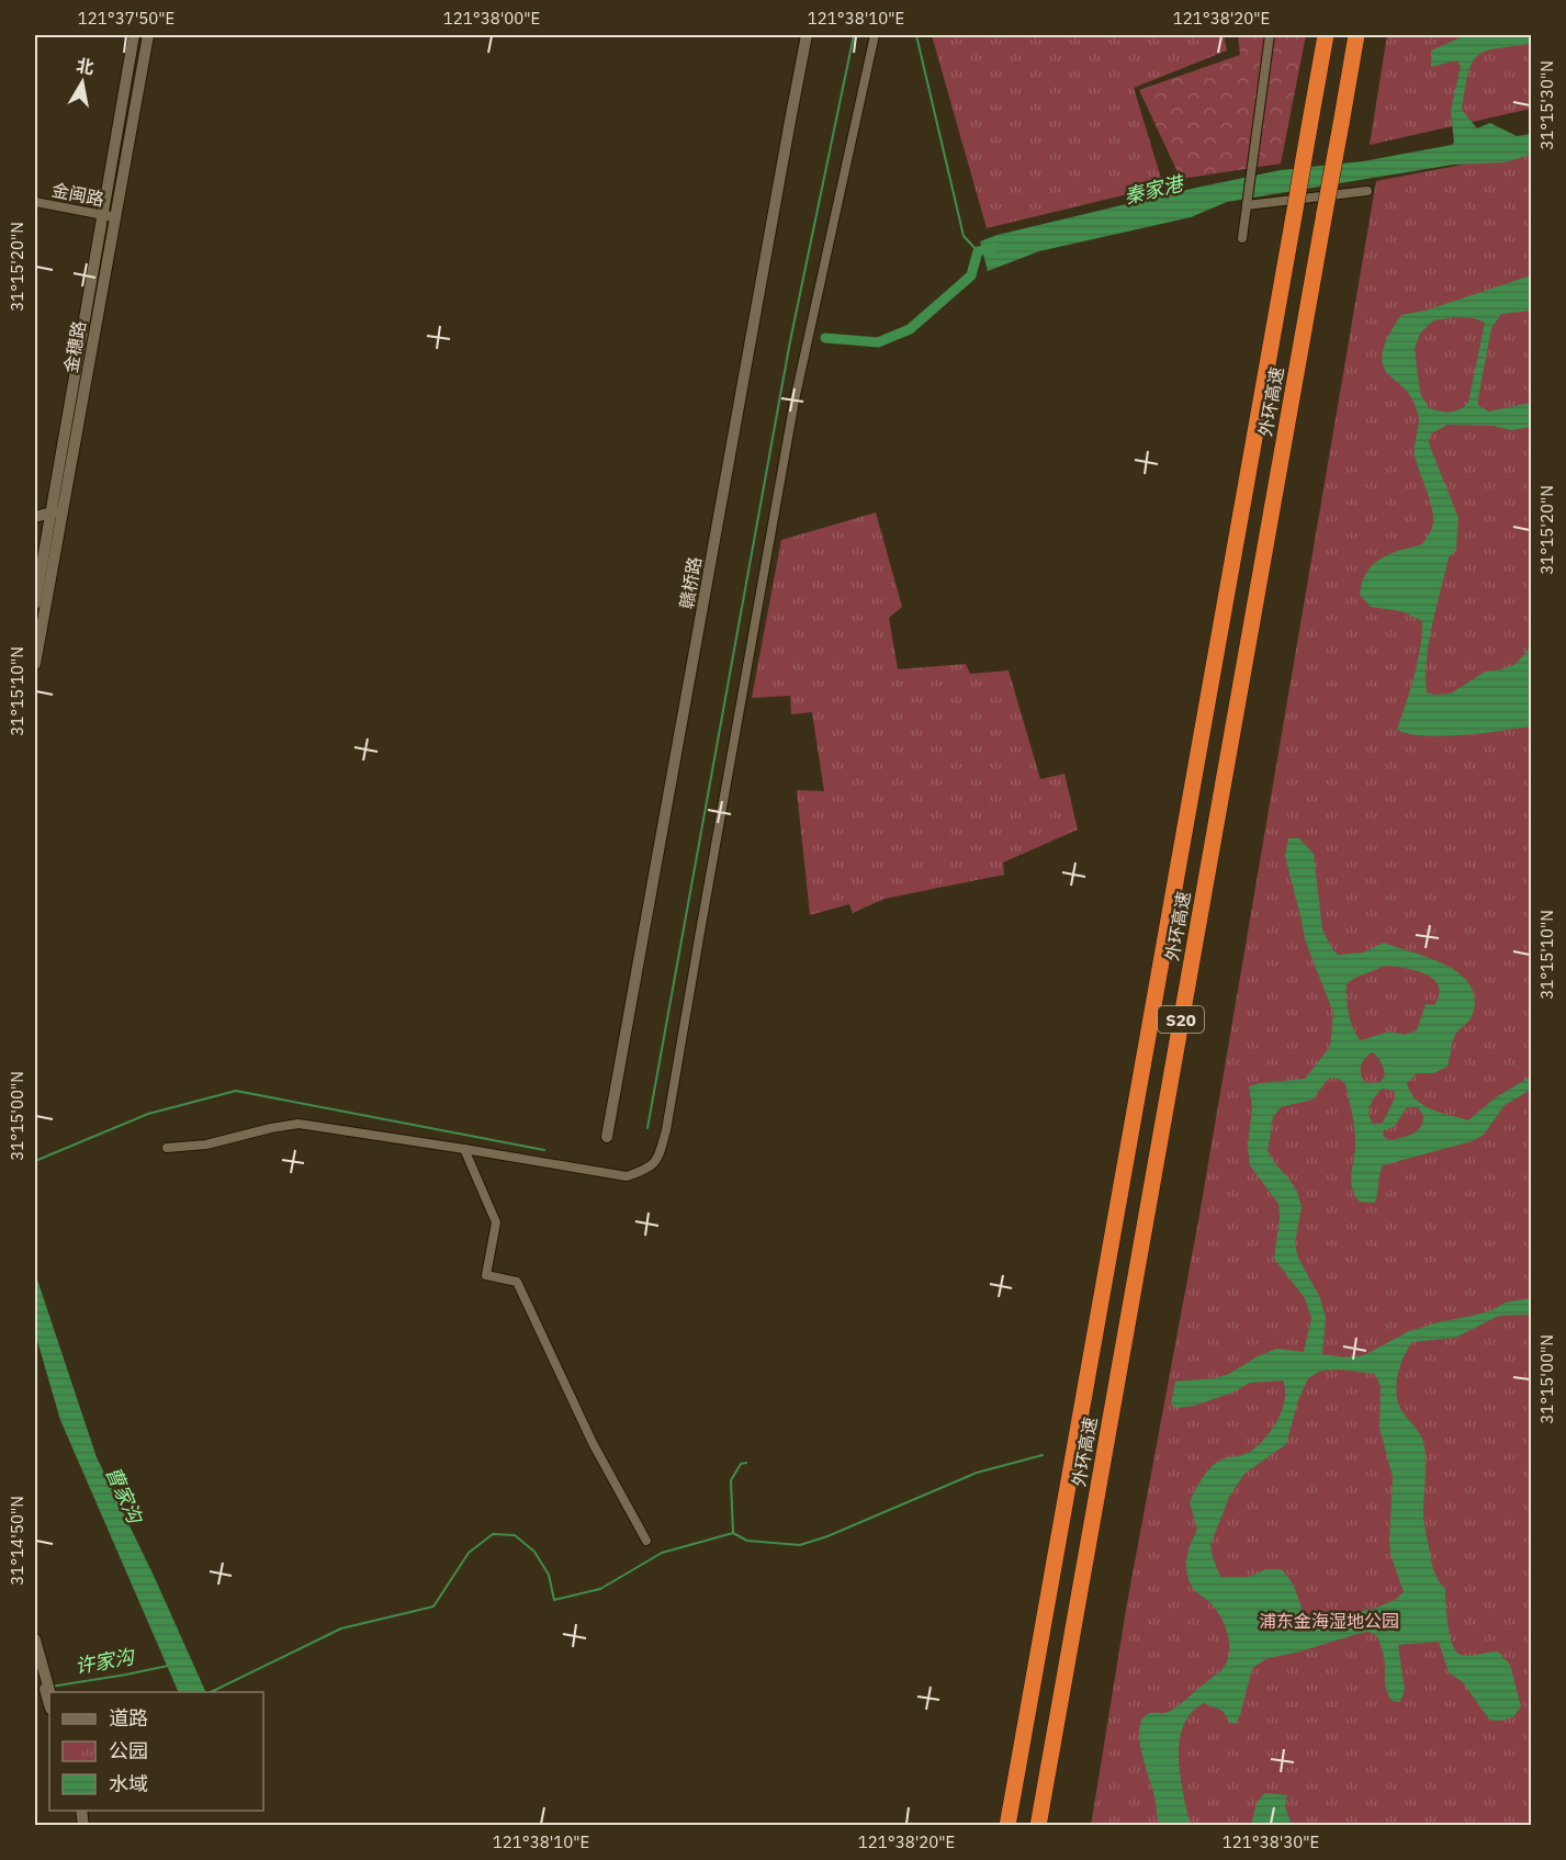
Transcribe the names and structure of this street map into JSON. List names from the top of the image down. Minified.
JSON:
{"streets":{"highway":["外环高速","S20"],"street":["金闽路","金穗路","赣桥路"]},"crossings":[["金闽路","金穗路"]],"water":["秦家港","曹家沟","许家沟"],"parks":["浦东金海湿地公园"],"legend":["道路","公园","水域"],"north":"top","coordinates":["121°37'50\"E","121°38'00\"E","121°38'10\"E","121°38'20\"E","31°15'30\"N","31°15'20\"N","31°15'10\"N","31°15'00\"N","31°14'50\"N","121°38'30\"E"]}
